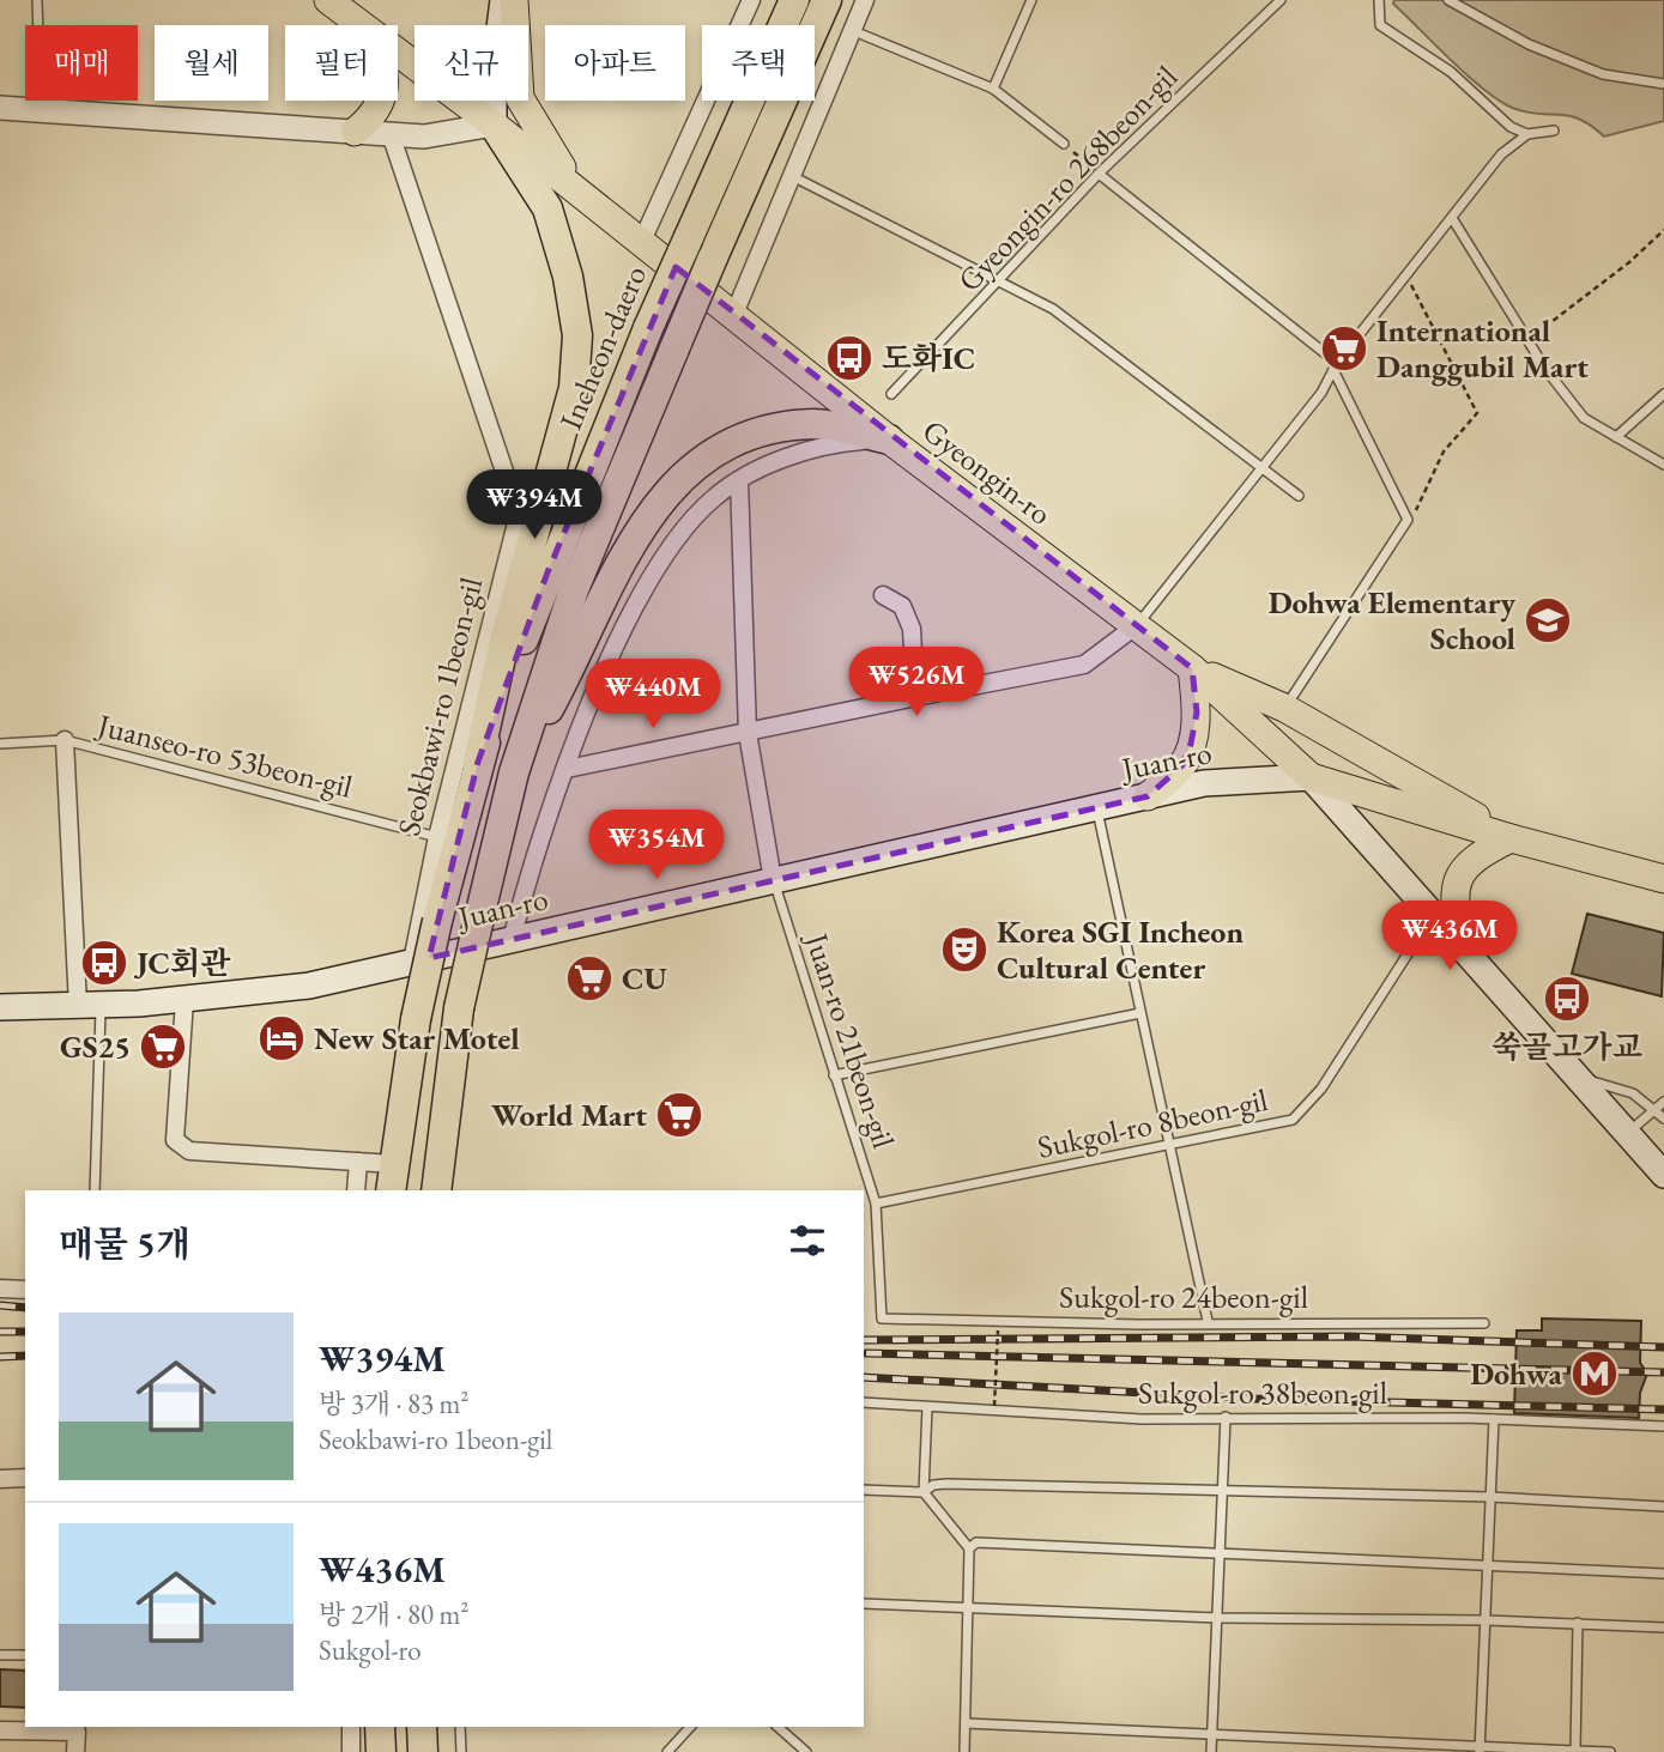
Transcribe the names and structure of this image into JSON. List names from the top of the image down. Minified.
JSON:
{"streets":{"highway":["Incheon-daero"],"main road":["Gyeongin-ro","Juan-ro"],"street":["Seokbawi-ro 1beon-gil"],"lane":["Gyeongin-ro 268beon-gil","Juanseo-ro 53beon-gil","Juan-ro 21beon-gil","Sukgol-ro 8beon-gil","Sukgol-ro 24beon-gil","Sukgol-ro 38beon-gil"]},"crossings":[["Gyeongin-ro","Juan-ro"],["Seokbawi-ro 1beon-gil","Juanseo-ro 53beon-gil"],["Seokbawi-ro 1beon-gil","Juan-ro"],["Juan-ro","Juan-ro 21beon-gil"],["Juan-ro 21beon-gil","Sukgol-ro 8beon-gil"],["Juan-ro 21beon-gil","Sukgol-ro 24beon-gil"]],"places":{"supermarket":["International Danggubil Mart","CU","GS25","World Mart"],"bus stop":["도화IC","JC회관","쑥골고가교"],"school or university":["Dohwa Elementary School"],"theatre":["Korea SGI Incheon Cultural Center"],"hotel":["New Star Motel"],"metro station":["Dohwa"]},"page":{"chip":["매매","월세","필터","신규","아파트","주택"],"price":["₩394M","₩526M","₩440M","₩354M","₩436M"],"heading":"매물 5개","list":[{"name":"₩394M","note":"방 3개 · 83 m² · Seokbawi-ro 1beon-gil"},{"name":"₩436M","note":"방 2개 · 80 m² · Sukgol-ro"}]}}
